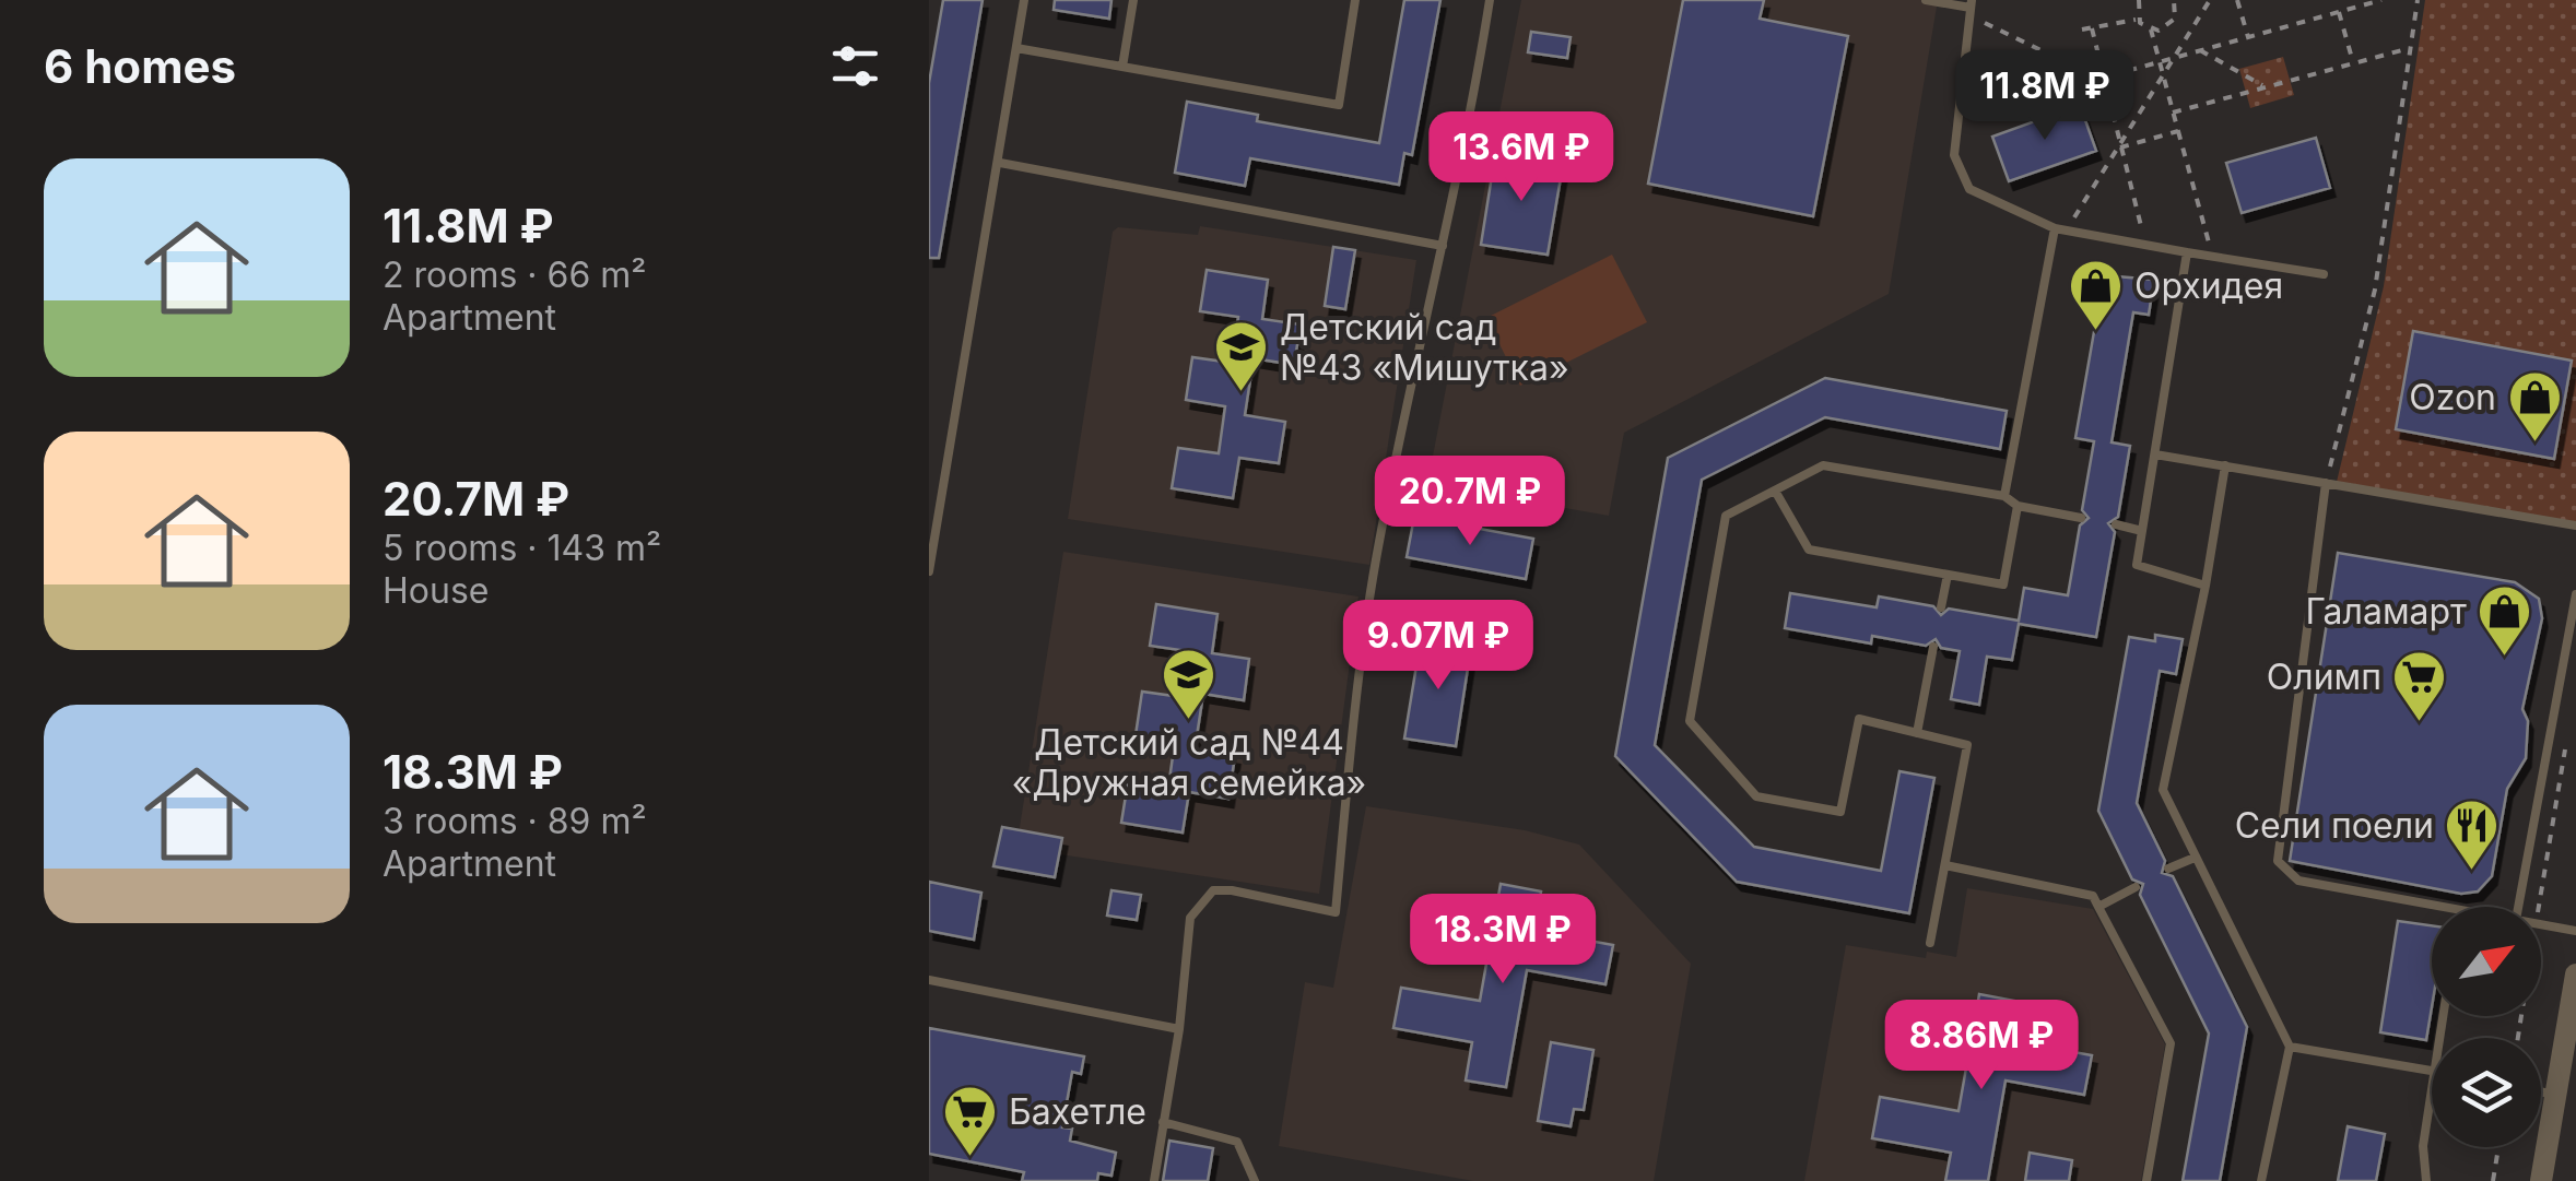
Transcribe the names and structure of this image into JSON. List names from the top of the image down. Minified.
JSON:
{"places":{"shop":["Орхидея","Ozon","Галамарт"],"school or university":["Детский сад №43 «Мишутка»","Детский сад №44 «Дружная семейка»"],"supermarket":["Олимп","Бахетле"],"restaurant":["Сели поели"]},"north":"top right","page":{"heading":"6 homes","price":["11.8M ₽","13.6M ₽","20.7M ₽","9.07M ₽","18.3M ₽","8.86M ₽"],"list":[{"name":"11.8M ₽","note":"2 rooms · 66 m² · Apartment"},{"name":"20.7M ₽","note":"5 rooms · 143 m² · House"},{"name":"18.3M ₽","note":"3 rooms · 89 m² · Apartment"}]}}
